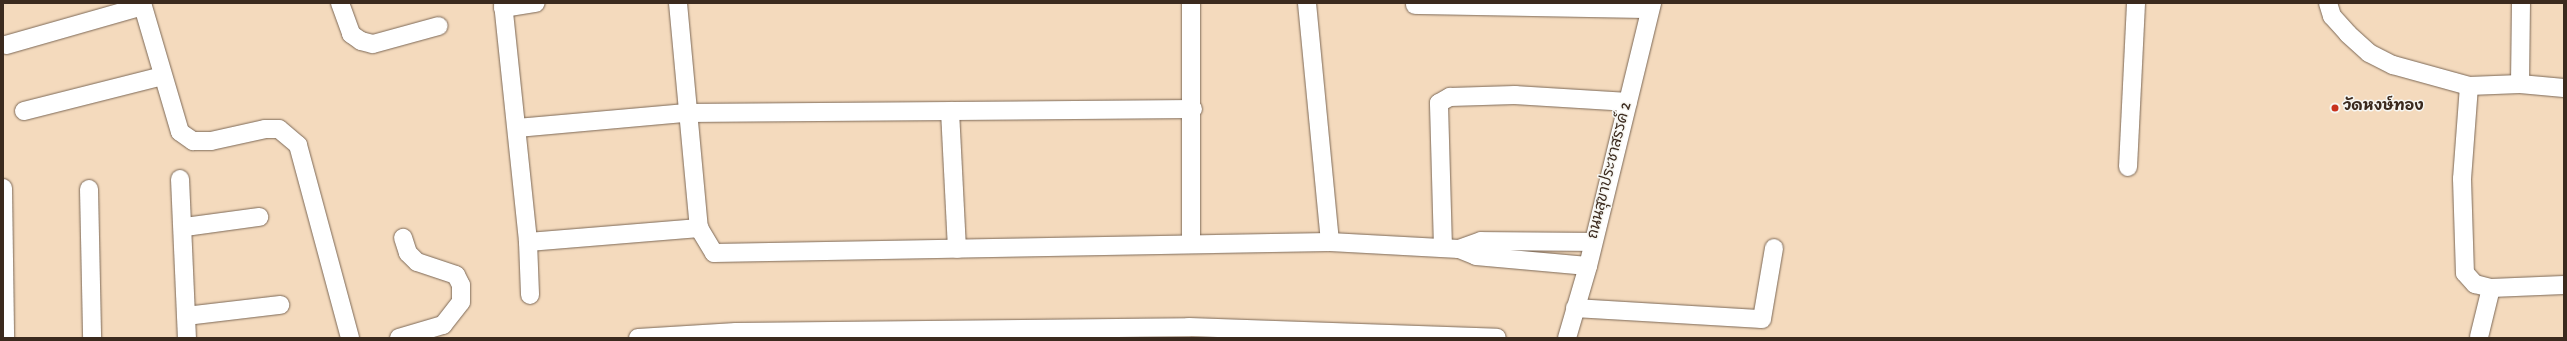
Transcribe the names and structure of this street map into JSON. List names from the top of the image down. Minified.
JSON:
{"streets":{"street":["ถนนสุขาประชาสรรค์ 2"]},"places":["วัดหงษ์ทอง"]}
